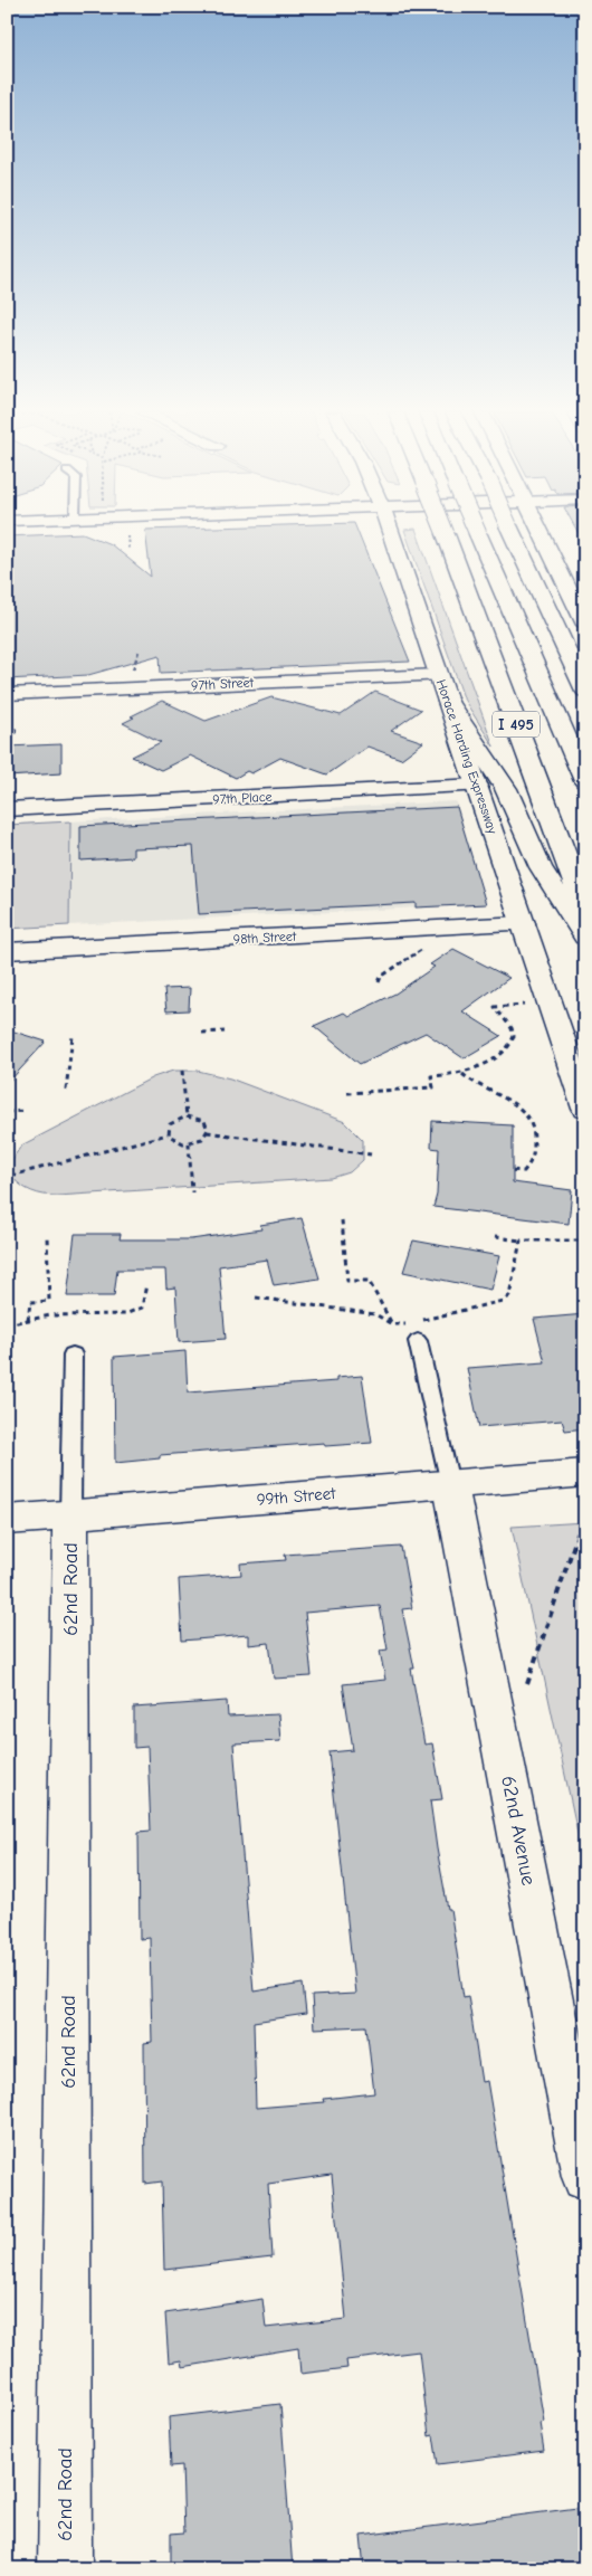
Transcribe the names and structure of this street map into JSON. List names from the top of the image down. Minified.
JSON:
{"streets":{"main road":["97th Street","I 495","Horace Harding Expressway","97th Place","98th Street","99th Street","62nd Road","62nd Avenue"]},"crossings":[["97th Street","Horace Harding Expressway"],["Horace Harding Expressway","97th Place"],["Horace Harding Expressway","98th Street"],["99th Street","62nd Road"],["99th Street","62nd Avenue"]]}
